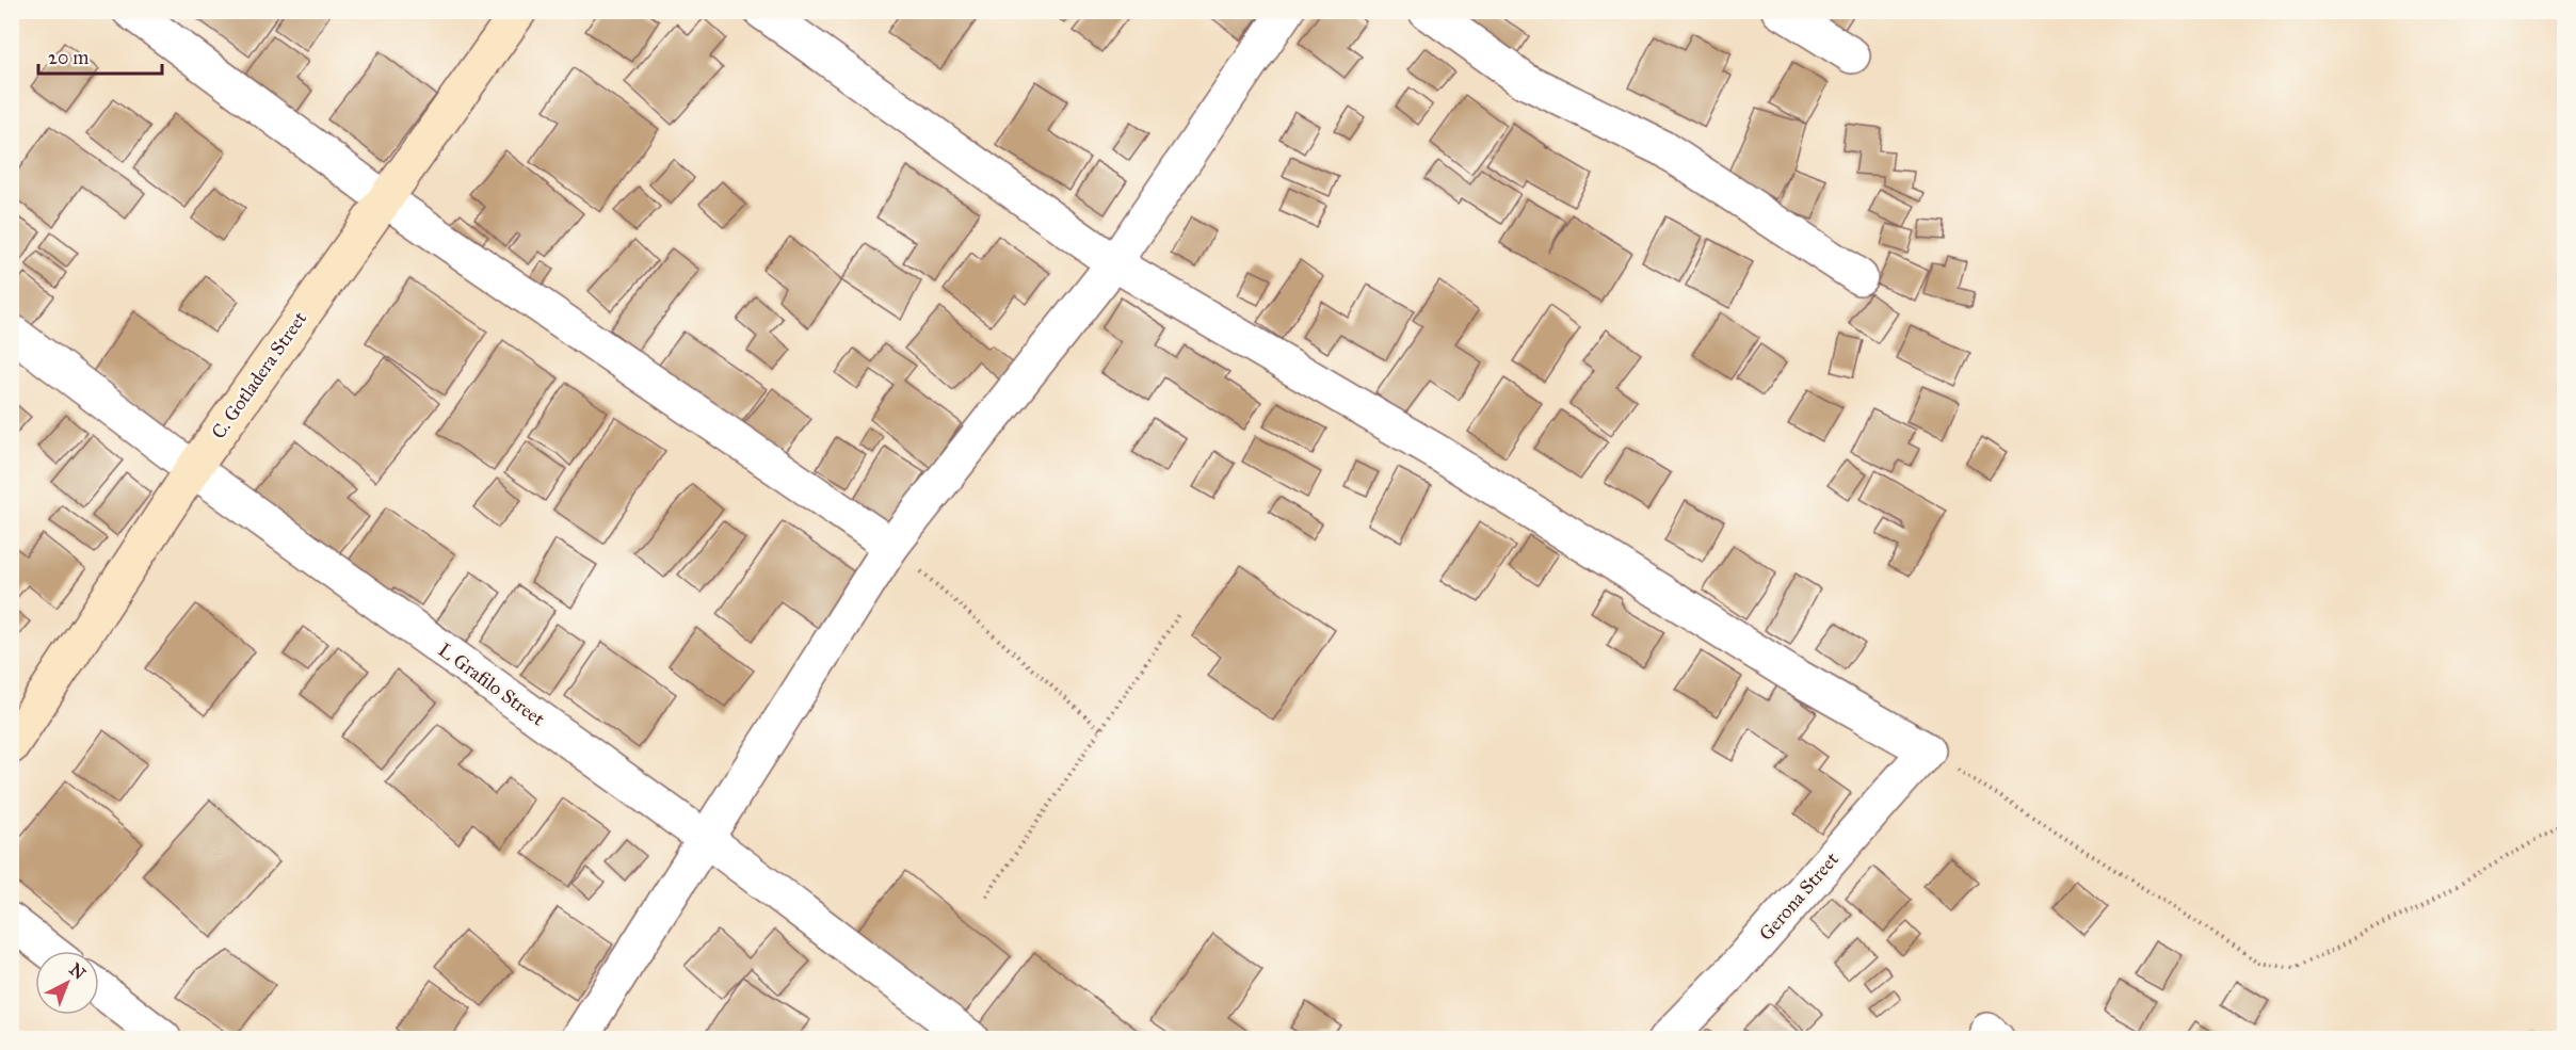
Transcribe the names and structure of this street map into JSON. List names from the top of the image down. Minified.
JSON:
{"streets":{"main road":["C. Gotladera Street"],"street":["L Grafilo Street","Gerona Street"]},"crossings":[["C. Gotladera Street","L Grafilo Street"]],"scale_bar":"20 m","north":"top right"}
